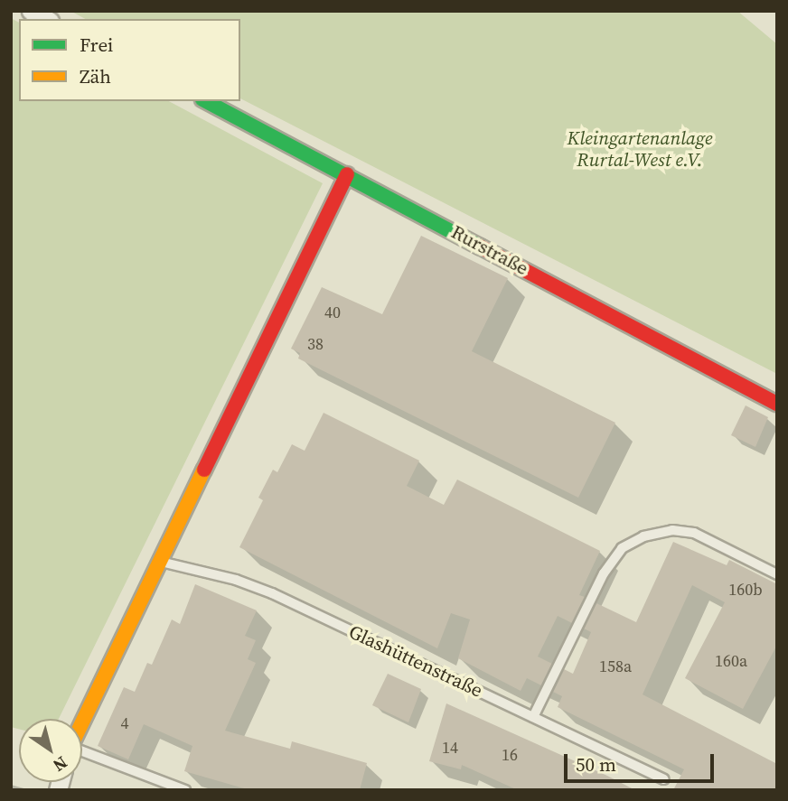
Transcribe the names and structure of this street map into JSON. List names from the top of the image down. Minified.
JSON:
{"streets":{"street":["Rurstraße"],"lane":["Glashüttenstraße"]},"parks":["Kleingartenanlage Rurtal-West e.V."],"house_numbers":["40","38","160b","160a","158a","4","14","16"],"legend":["Frei","Zäh"],"scale_bar":"50 m","north":"bottom right"}
